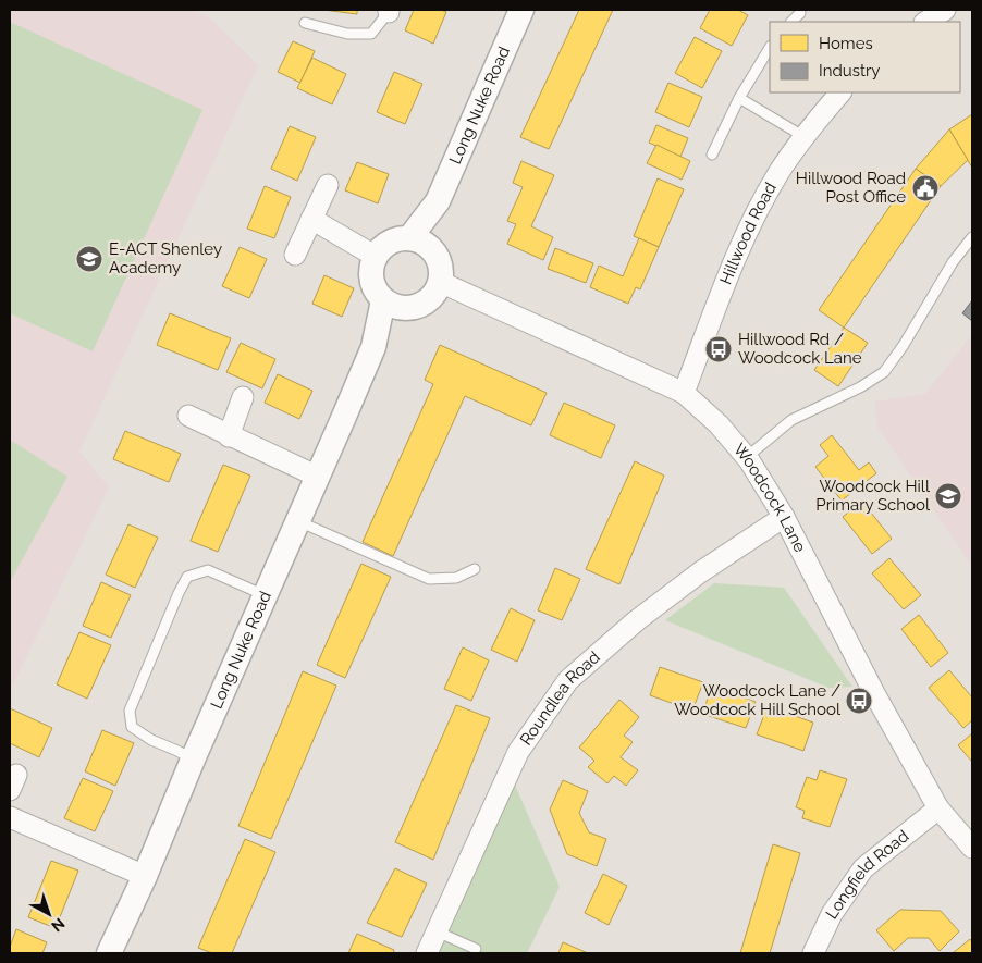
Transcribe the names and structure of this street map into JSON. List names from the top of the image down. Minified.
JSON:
{"streets":{"street":["Long Nuke Road","Hillwood Road","Woodcock Lane","Roundlea Road","Longfield Road"]},"crossings":[["Long Nuke Road","Woodcock Lane"],["Hillwood Road","Woodcock Lane"],["Woodcock Lane","Roundlea Road"],["Woodcock Lane","Longfield Road"]],"places":{"public building":["Hillwood Road Post Office"],"school or university":["E-ACT Shenley Academy","Woodcock Hill Primary School"],"bus stop":["Hillwood Rd / Woodcock Lane","Woodcock Lane / Woodcock Hill School"]},"legend":["Homes","Industry"],"north":"bottom right"}
